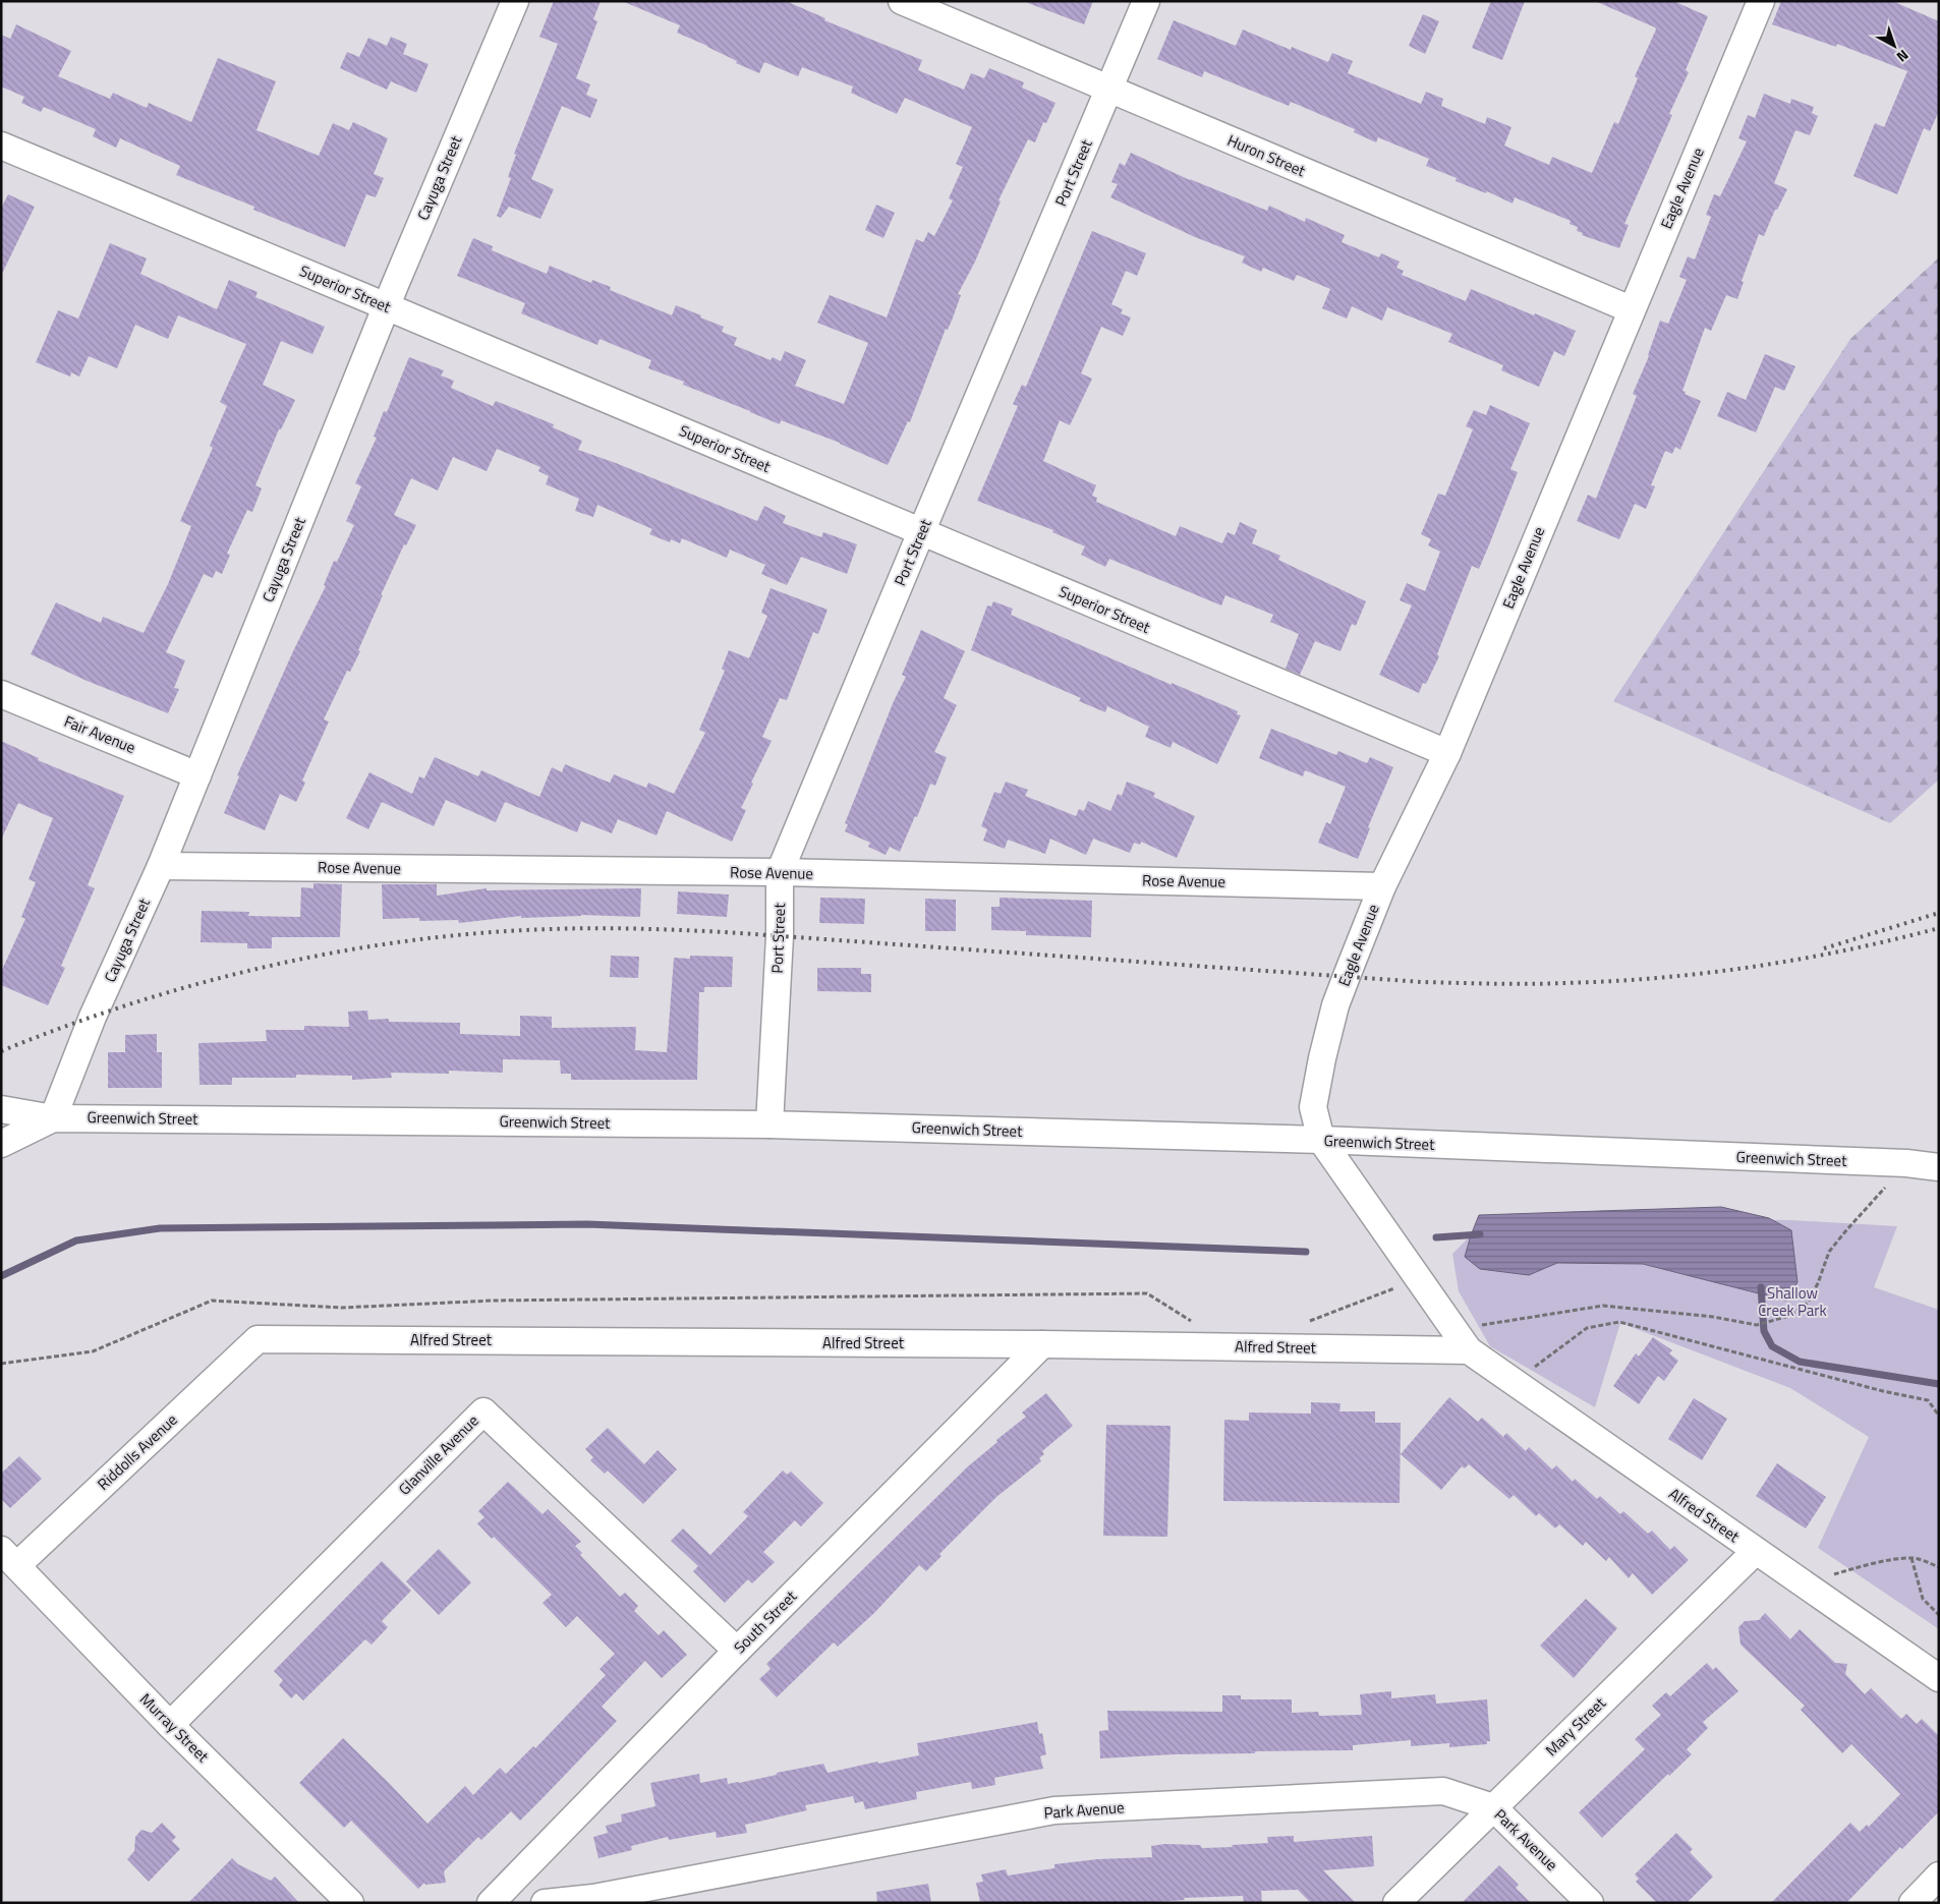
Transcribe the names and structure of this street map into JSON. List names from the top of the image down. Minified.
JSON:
{"streets":{"street":["Huron Street","Port Street","Cayuga Street","Eagle Avenue","Superior Street","Fair Avenue","Rose Avenue","Greenwich Street","Alfred Street","Riddolls Avenue","Glanville Avenue","South Street","Mary Street","Murray Street","Park Avenue"]},"crossings":[["Huron Street","Port Street"],["Huron Street","Eagle Avenue"],["Port Street","Superior Street"],["Port Street","Rose Avenue"],["Port Street","Greenwich Street"],["Cayuga Street","Superior Street"],["Cayuga Street","Fair Avenue"],["Cayuga Street","Rose Avenue"],["Cayuga Street","Greenwich Street"],["Eagle Avenue","Superior Street"],["Eagle Avenue","Rose Avenue"],["Eagle Avenue","Greenwich Street"],["Eagle Avenue","Alfred Street"],["Greenwich Street","Alfred Street"],["Alfred Street","Riddolls Avenue"],["Alfred Street","South Street"],["Alfred Street","Mary Street"],["Riddolls Avenue","Murray Street"],["Glanville Avenue","South Street"],["Glanville Avenue","Murray Street"],["Mary Street","Park Avenue"]],"parks":["Shallow Creek Park"],"north":"bottom right"}
